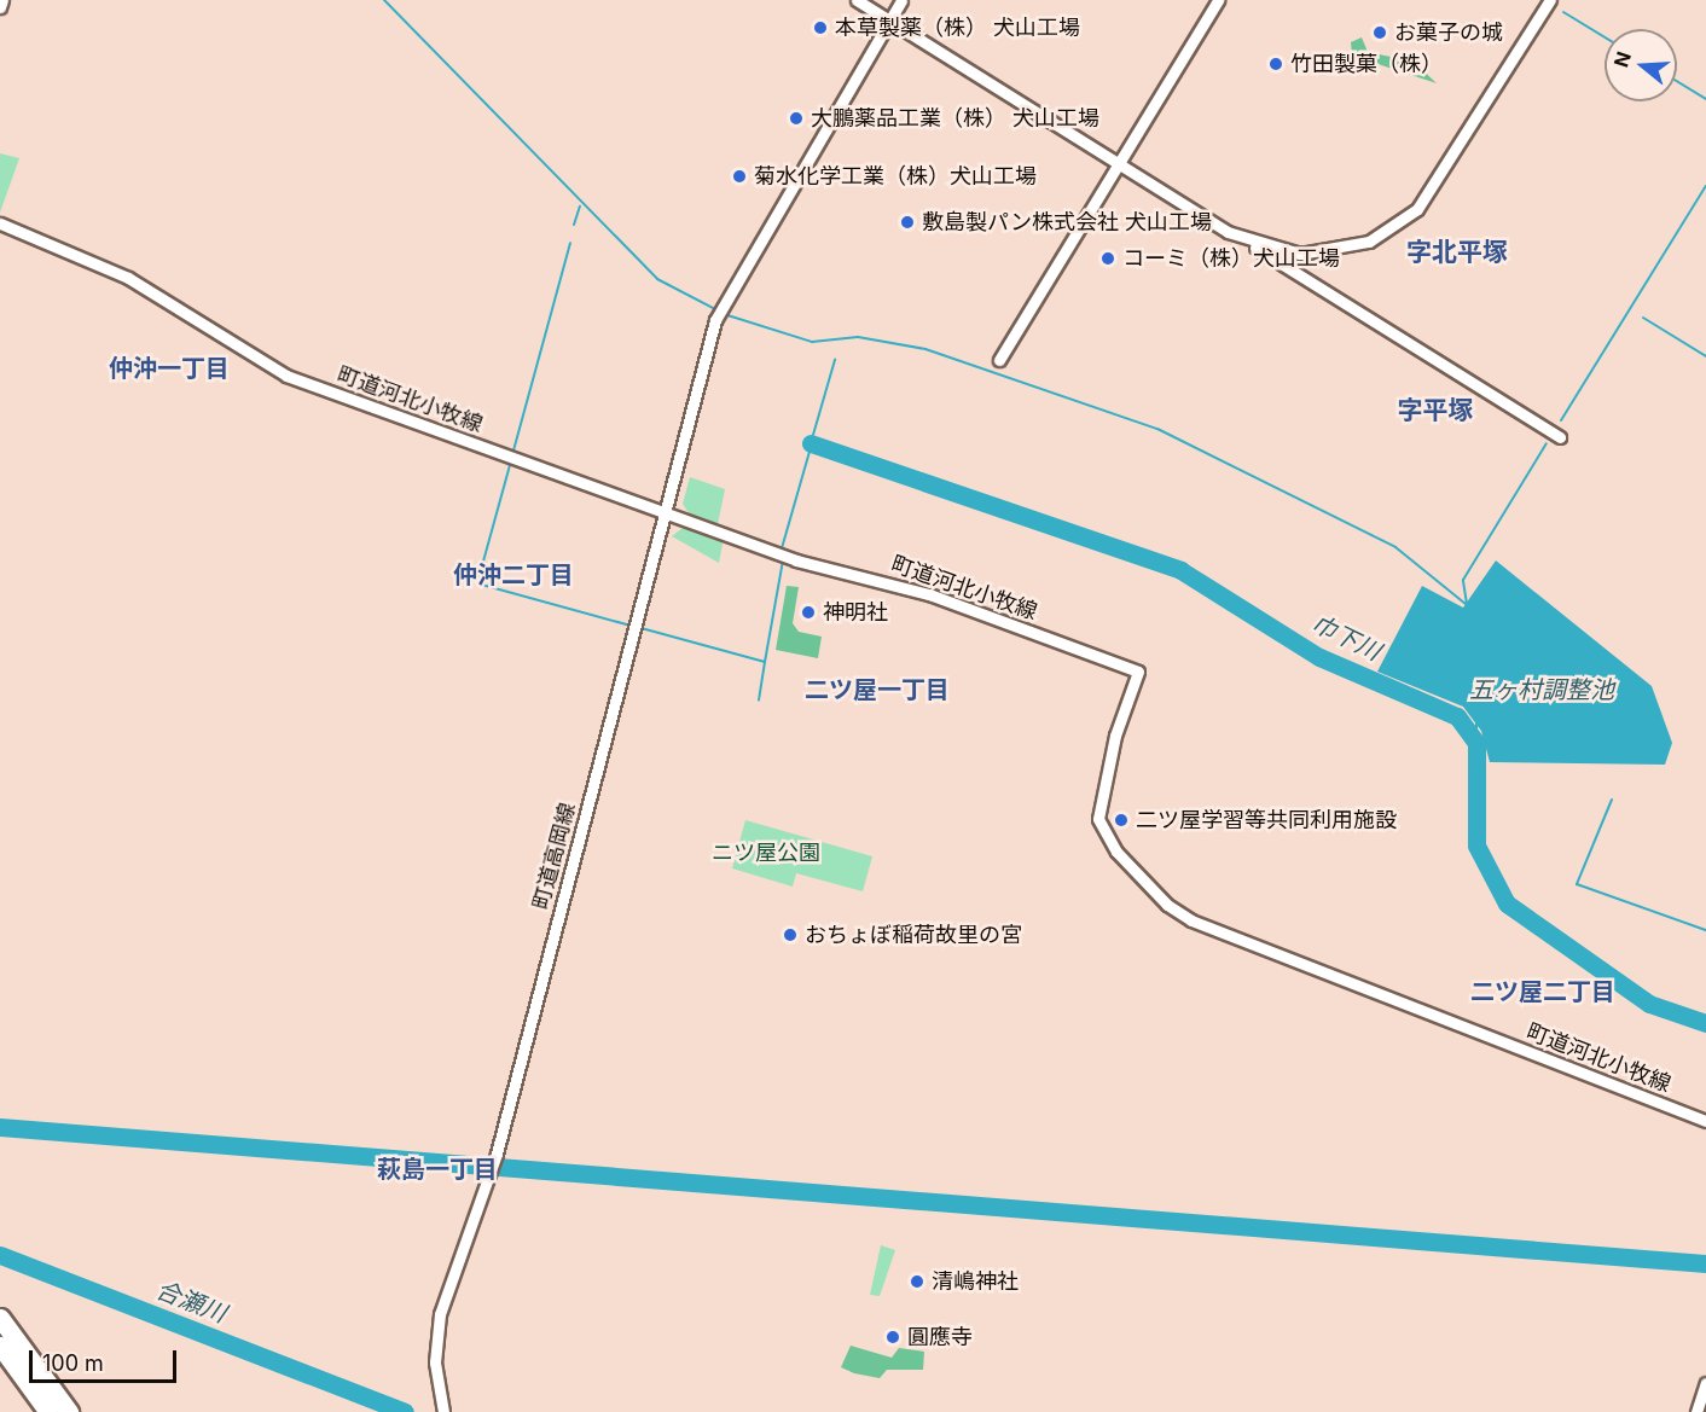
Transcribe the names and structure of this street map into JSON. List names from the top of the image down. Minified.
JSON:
{"streets":{"street":["町道河北小牧線","町道高岡線"]},"crossings":[["町道河北小牧線","町道高岡線"]],"districts":["字北平塚","仲沖一丁目","字平塚","仲沖二丁目","二ツ屋一丁目","二ツ屋二丁目","萩島一丁目"],"water":["巾下川","五ヶ村調整池","合瀬川"],"parks":["ニツ屋公園"],"places":["本草製薬（株） 犬山工場","お菓子の城","竹田製菓（株）","大鵬薬品工業（株） 犬山工場","菊水化学工業（株）犬山工場","敷島製パン株式会社 犬山工場","コーミ（株）犬山工場","神明社","二ツ屋学習等共同利用施設","おちょぼ稲荷故里の宮","清嶋神社","圓應寺"],"scale_bar":"100 m","north":"left"}
